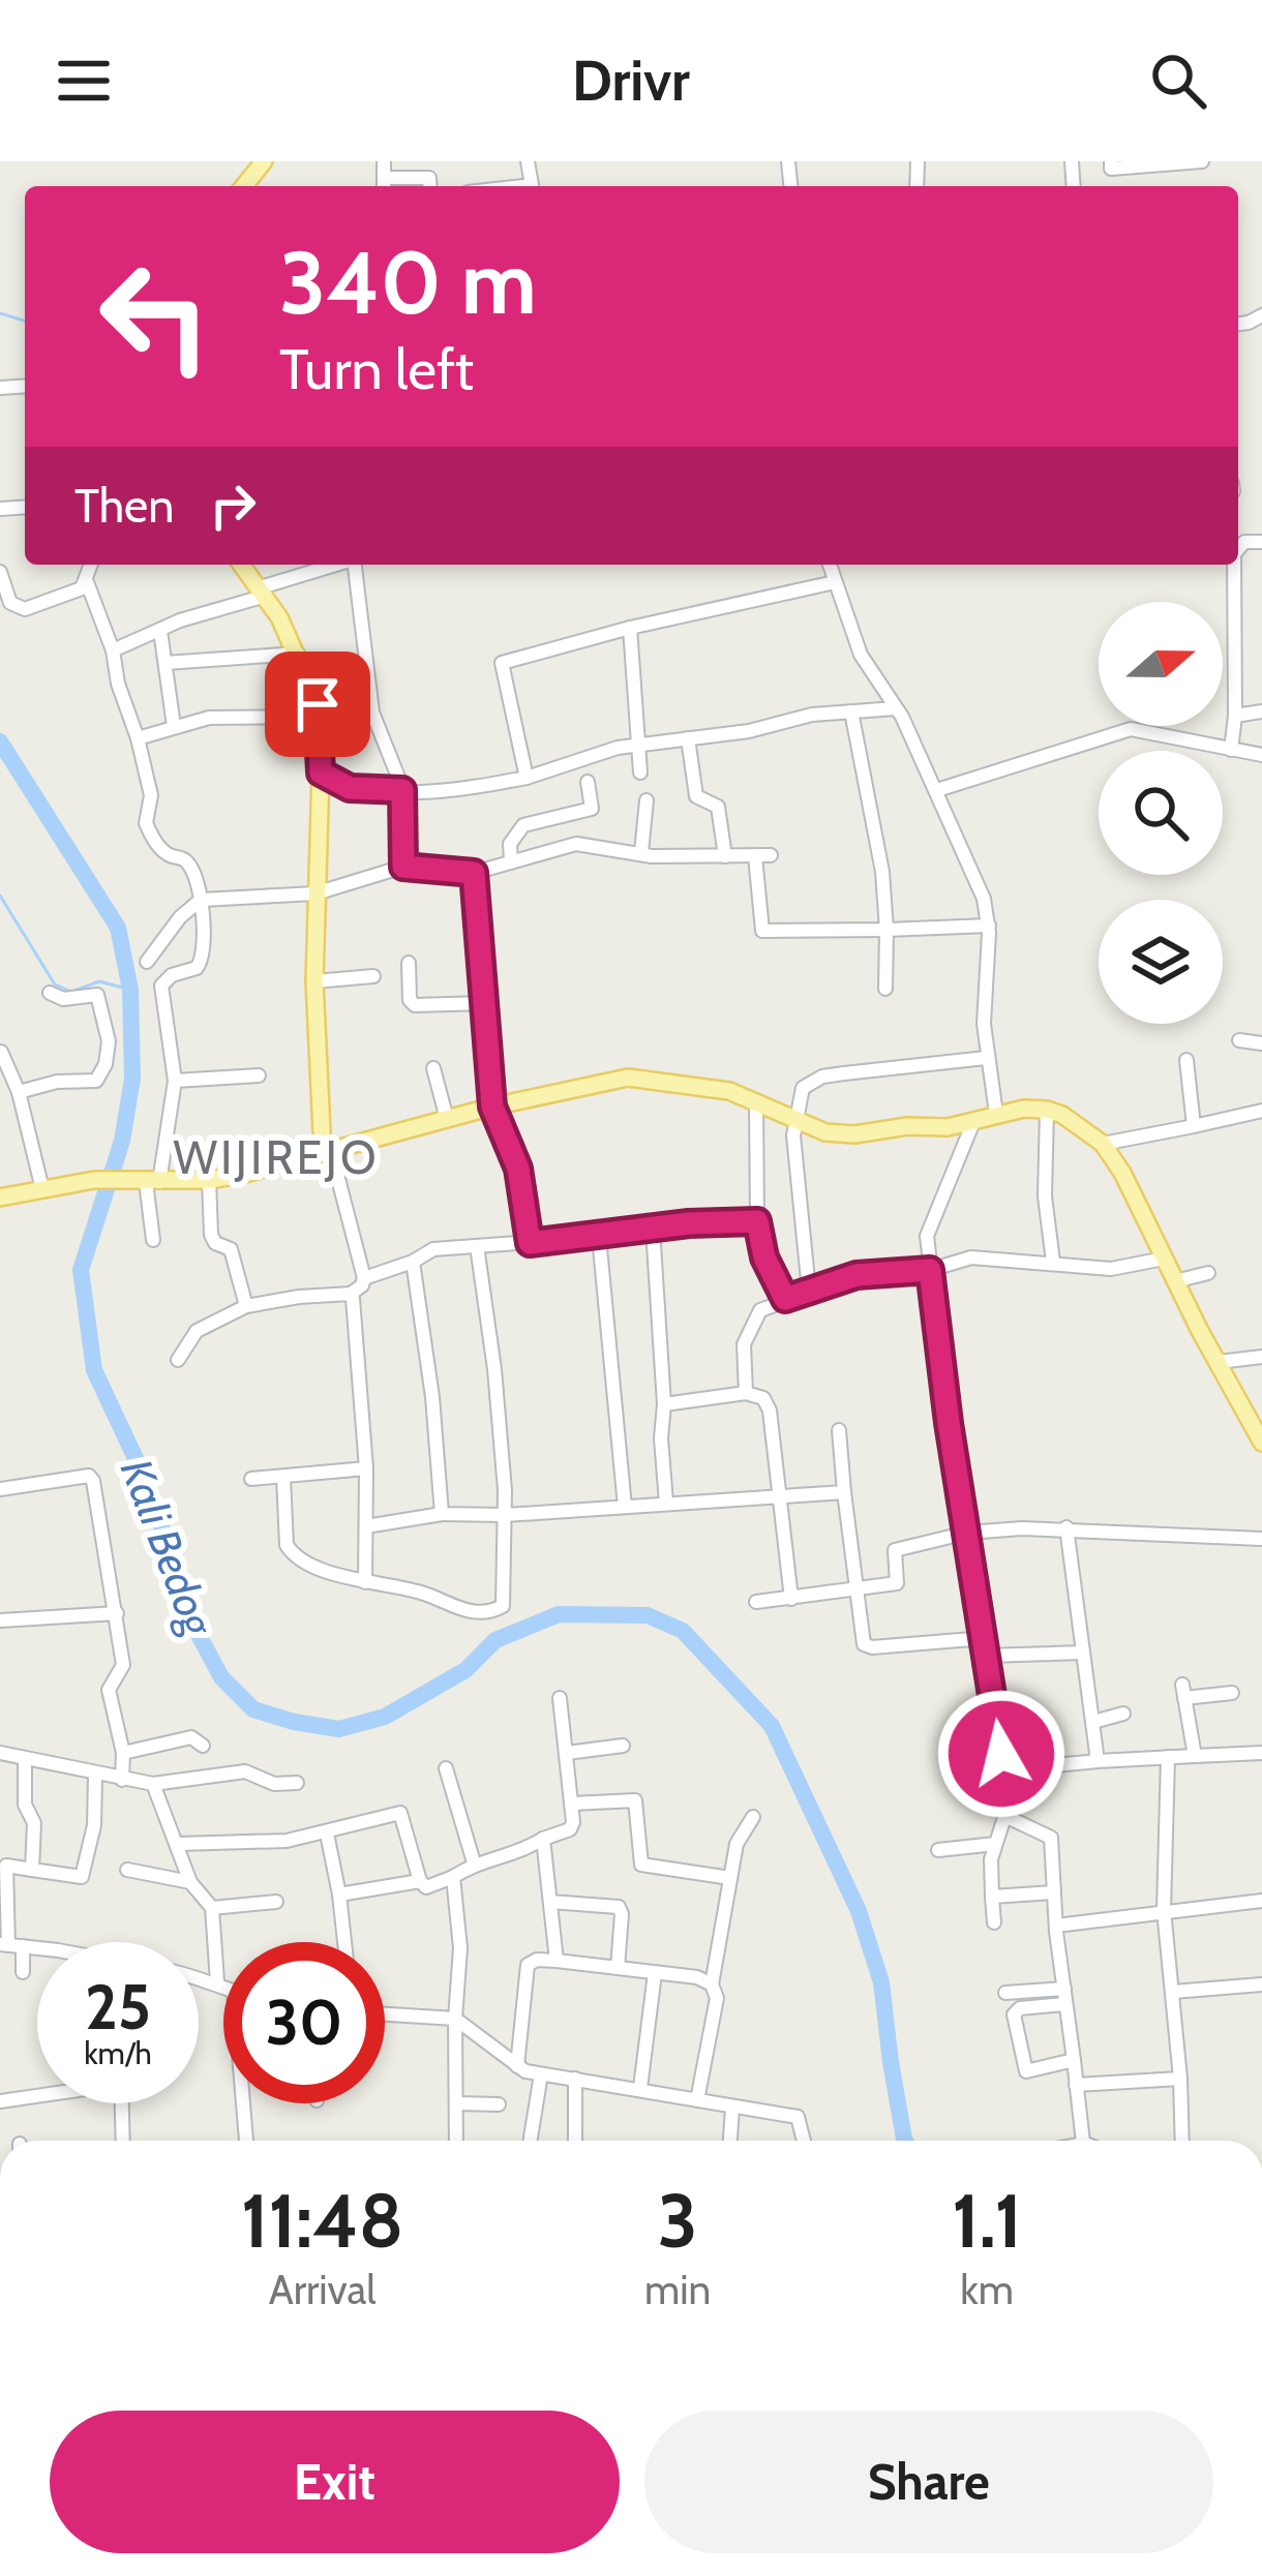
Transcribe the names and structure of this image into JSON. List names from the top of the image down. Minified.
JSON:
{"districts":["WIJIREJO"],"water":["Kali Bedog"],"north":"right","page":{"header":"Drivr","turn":["340 m","Turn left"],"then":"Then","speed":"25 km/h","limit":"30","eta":["11:48","Arrival","3","min","1.1","km"],"buttons":["Exit","Share"]}}
